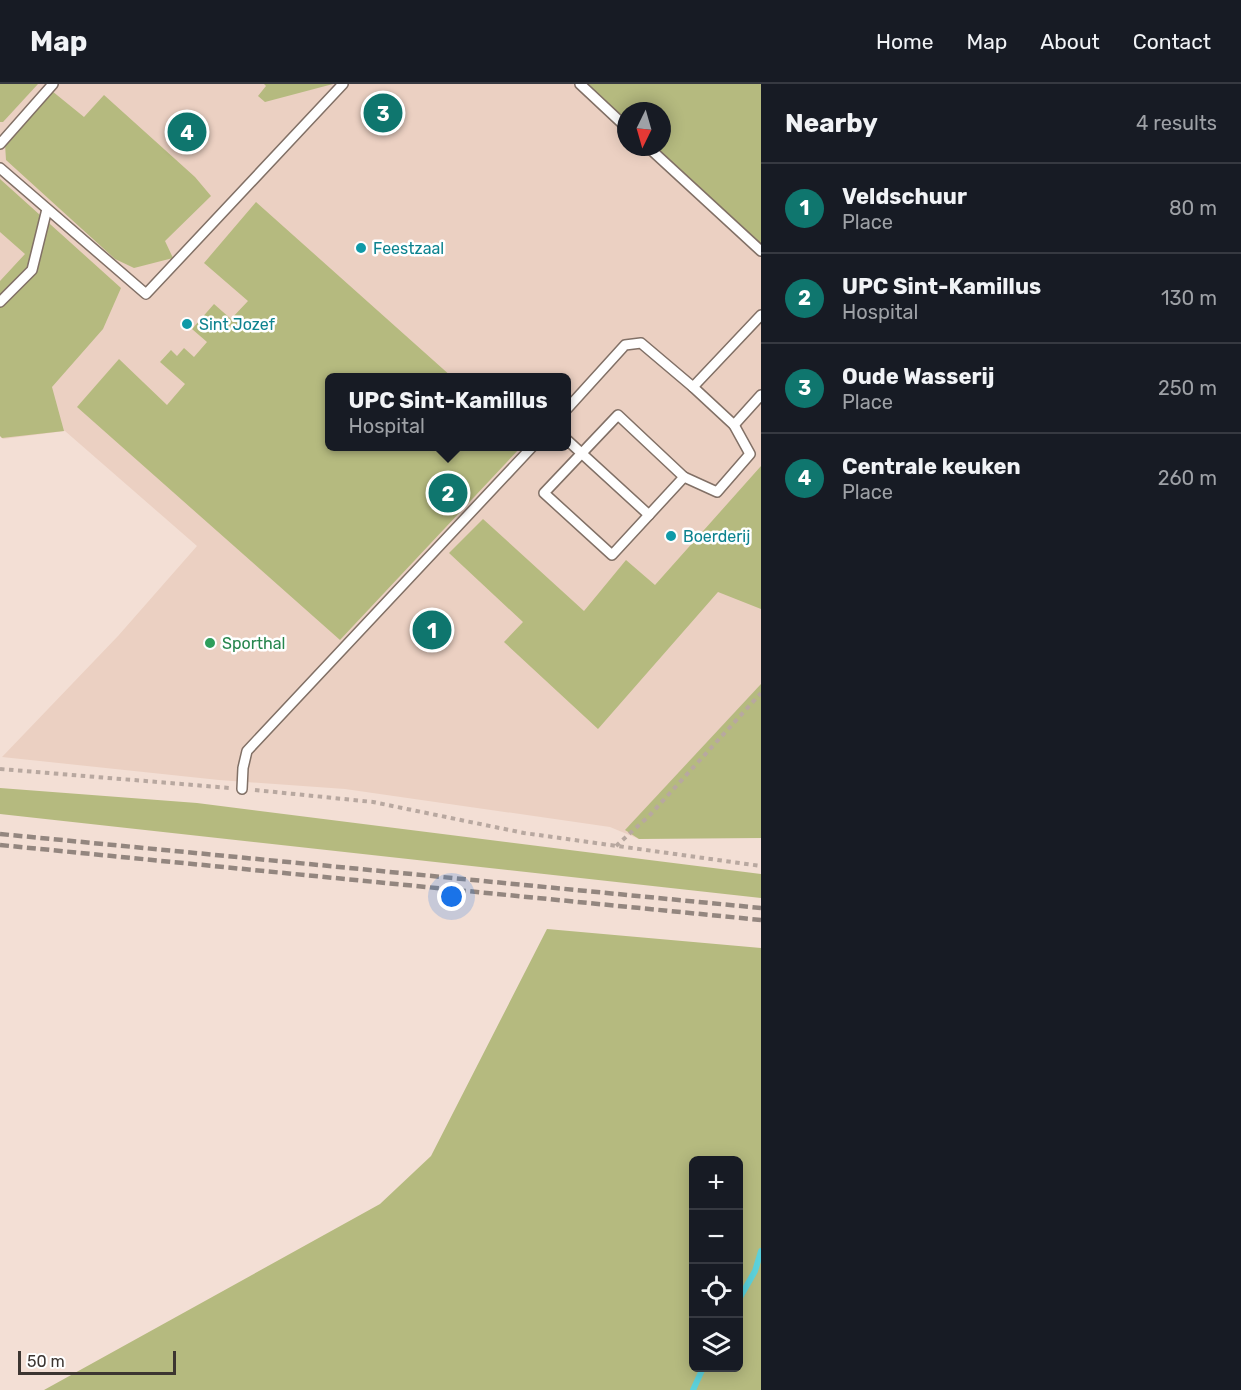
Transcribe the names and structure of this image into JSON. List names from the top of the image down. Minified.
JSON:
{"places":["Feestzaal","Sint Jozef","Boerderij","Sporthal"],"scale_bar":"50 m","north":"bottom","page":{"header":"Map","nav":["Home","Map","About","Contact"],"heading":["Nearby","4 results"],"pins":["3","4","2","1"],"list":[{"mark":"1","name":"Veldschuur","note":"Place","value":"80 m"},{"mark":"2","name":"UPC Sint-Kamillus","note":"Hospital","value":"130 m"},{"mark":"3","name":"Oude Wasserij","note":"Place","value":"250 m"},{"mark":"4","name":"Centrale keuken","note":"Place","value":"260 m"}],"popup":["UPC Sint-Kamillus","Hospital"],"map_buttons":["+","−"],"scale":"50 m"}}
